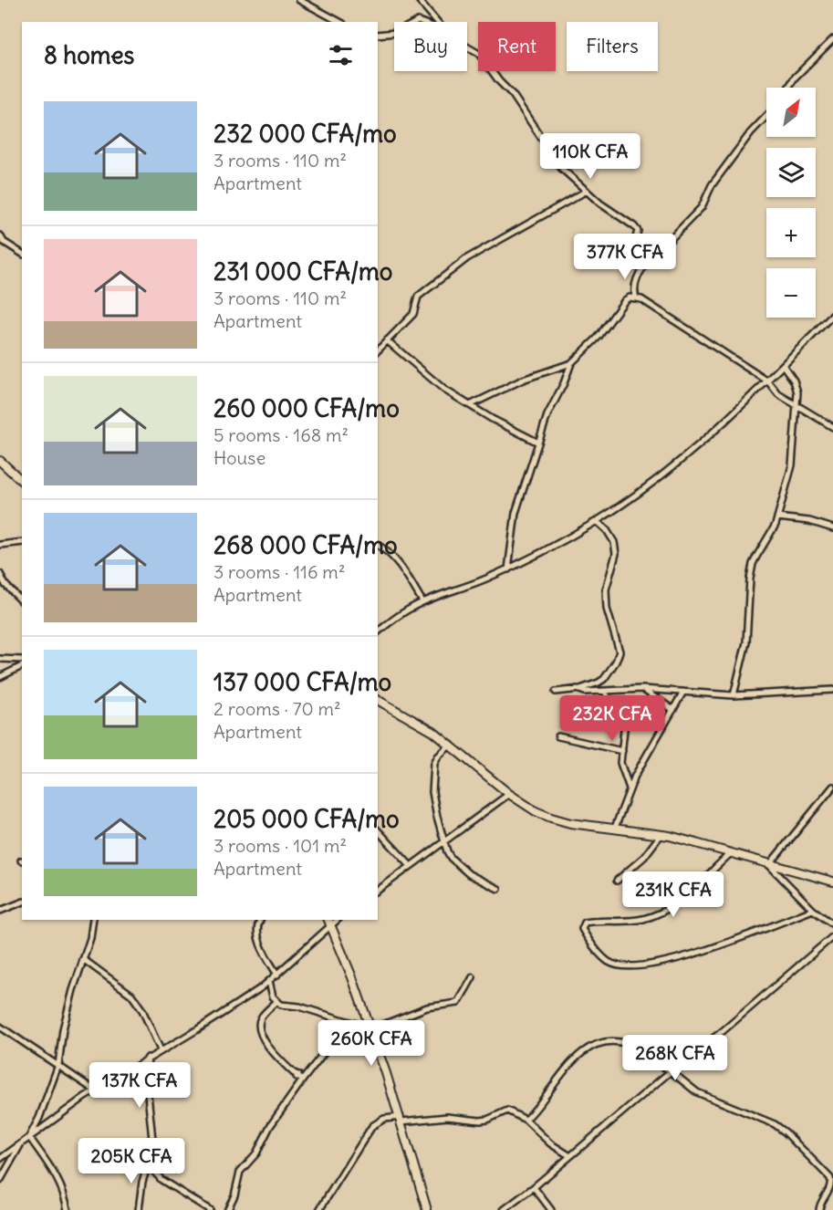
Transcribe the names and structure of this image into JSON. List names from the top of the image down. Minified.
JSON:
{"north":"top right","page":{"chip":["Buy","Rent","Filters"],"heading":"8 homes","map_buttons":["+","−"],"list":[{"name":"232 000 CFA/mo","note":"3 rooms · 110 m² · Apartment"},{"name":"231 000 CFA/mo","note":"3 rooms · 110 m² · Apartment"},{"name":"260 000 CFA/mo","note":"5 rooms · 168 m² · House"},{"name":"268 000 CFA/mo","note":"3 rooms · 116 m² · Apartment"},{"name":"137 000 CFA/mo","note":"2 rooms · 70 m² · Apartment"},{"name":"205 000 CFA/mo","note":"3 rooms · 101 m² · Apartment"}],"price":["110K CFA","377K CFA","232K CFA","231K CFA","260K CFA","268K CFA","137K CFA","205K CFA"]}}
